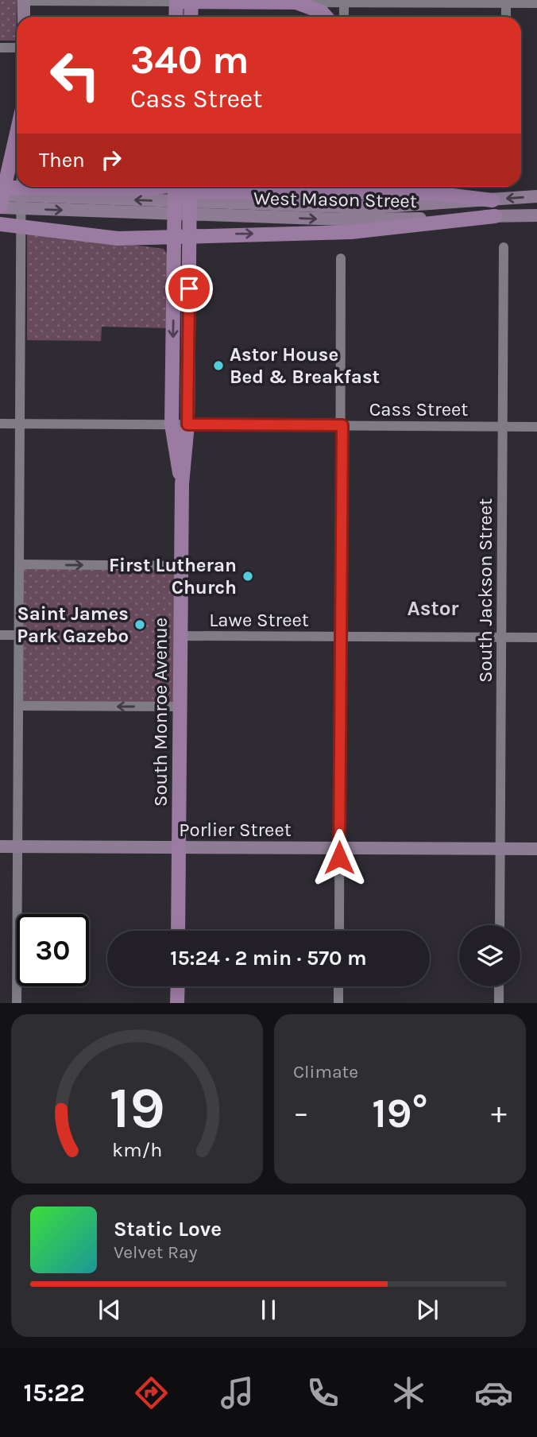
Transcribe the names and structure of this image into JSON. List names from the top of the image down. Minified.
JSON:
{"streets":{"main road":["West Mason Street","South Monroe Avenue","Porlier Street"],"street":["Cass Street","South Jackson Street","Lawe Street"]},"crossings":[["Cass Street","South Jackson Street"],["Cass Street","South Monroe Avenue"],["South Jackson Street","Lawe Street"],["South Jackson Street","Porlier Street"],["Lawe Street","South Monroe Avenue"],["South Monroe Avenue","Porlier Street"]],"districts":["Astor"],"places":["Astor House Bed & Breakfast","First Lutheran Church","Saint James Park Gazebo"],"page":{"turn":["340 m","Cass Street"],"then":"Then","limit":"30","trip":"15:24 · 2 min · 570 m","tile":"Climate","heat":["−","19°","+"],"song":["Static Love","Velvet Ray"],"tabs":"15:22","gauge":["19","km/h"]}}
